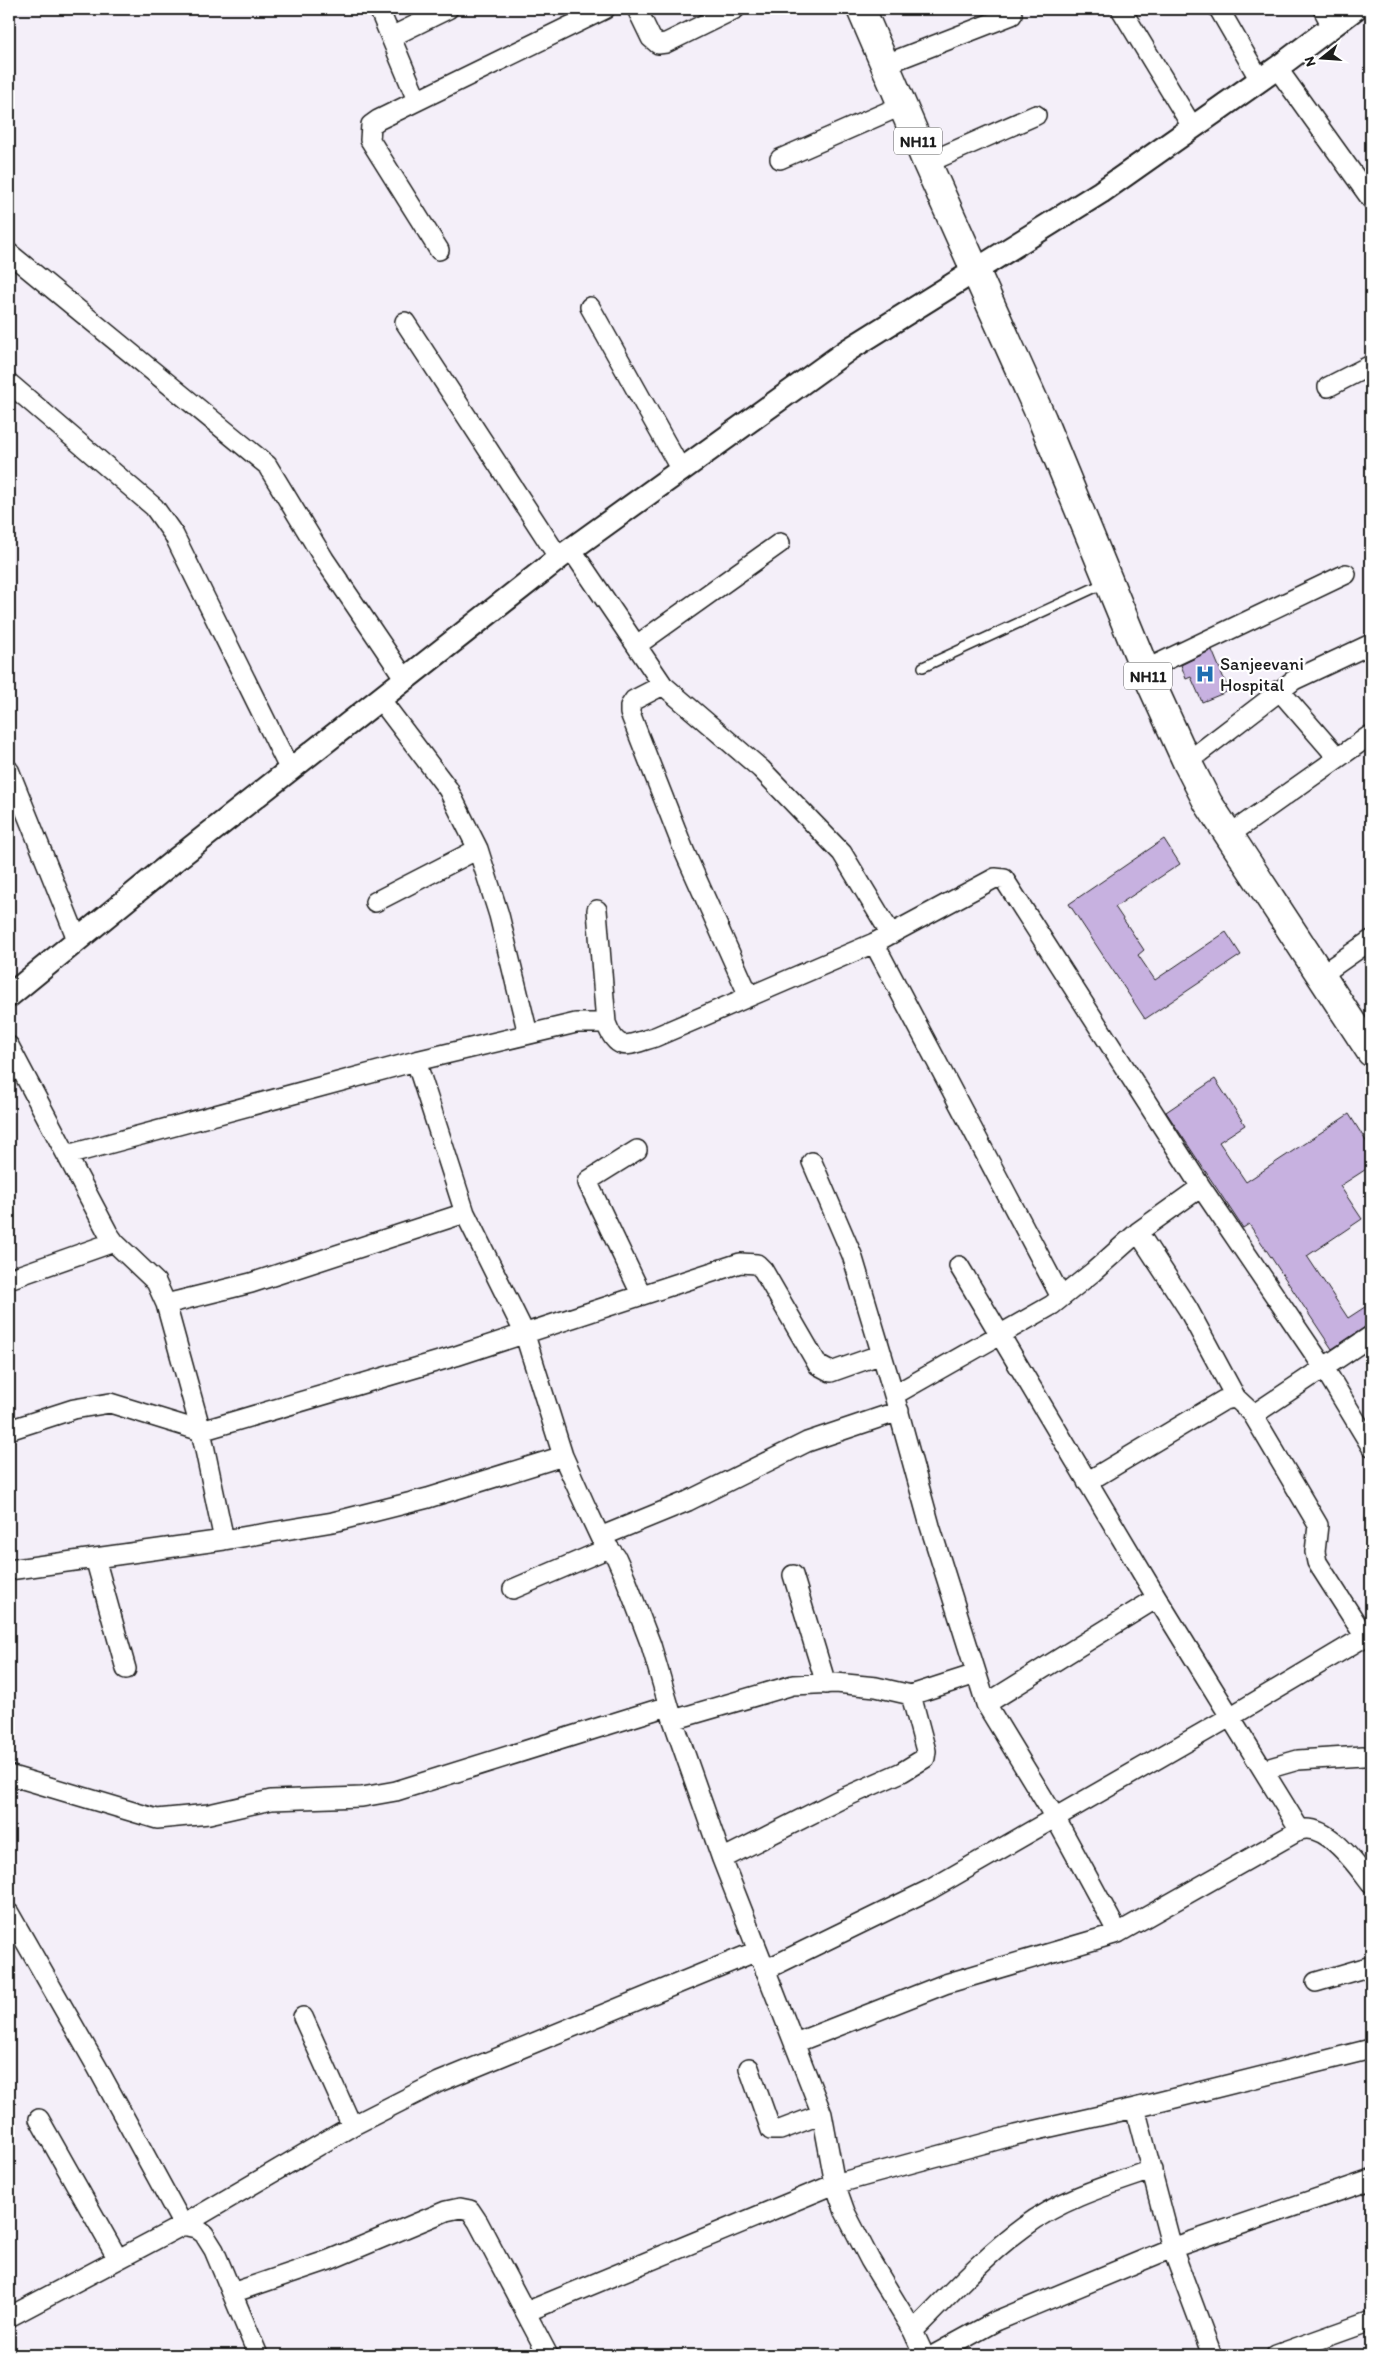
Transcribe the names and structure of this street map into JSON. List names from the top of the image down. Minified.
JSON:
{"streets":{"highway":["NH11"]},"places":{"hospital":["Sanjeevani Hospital"]},"north":"left"}
